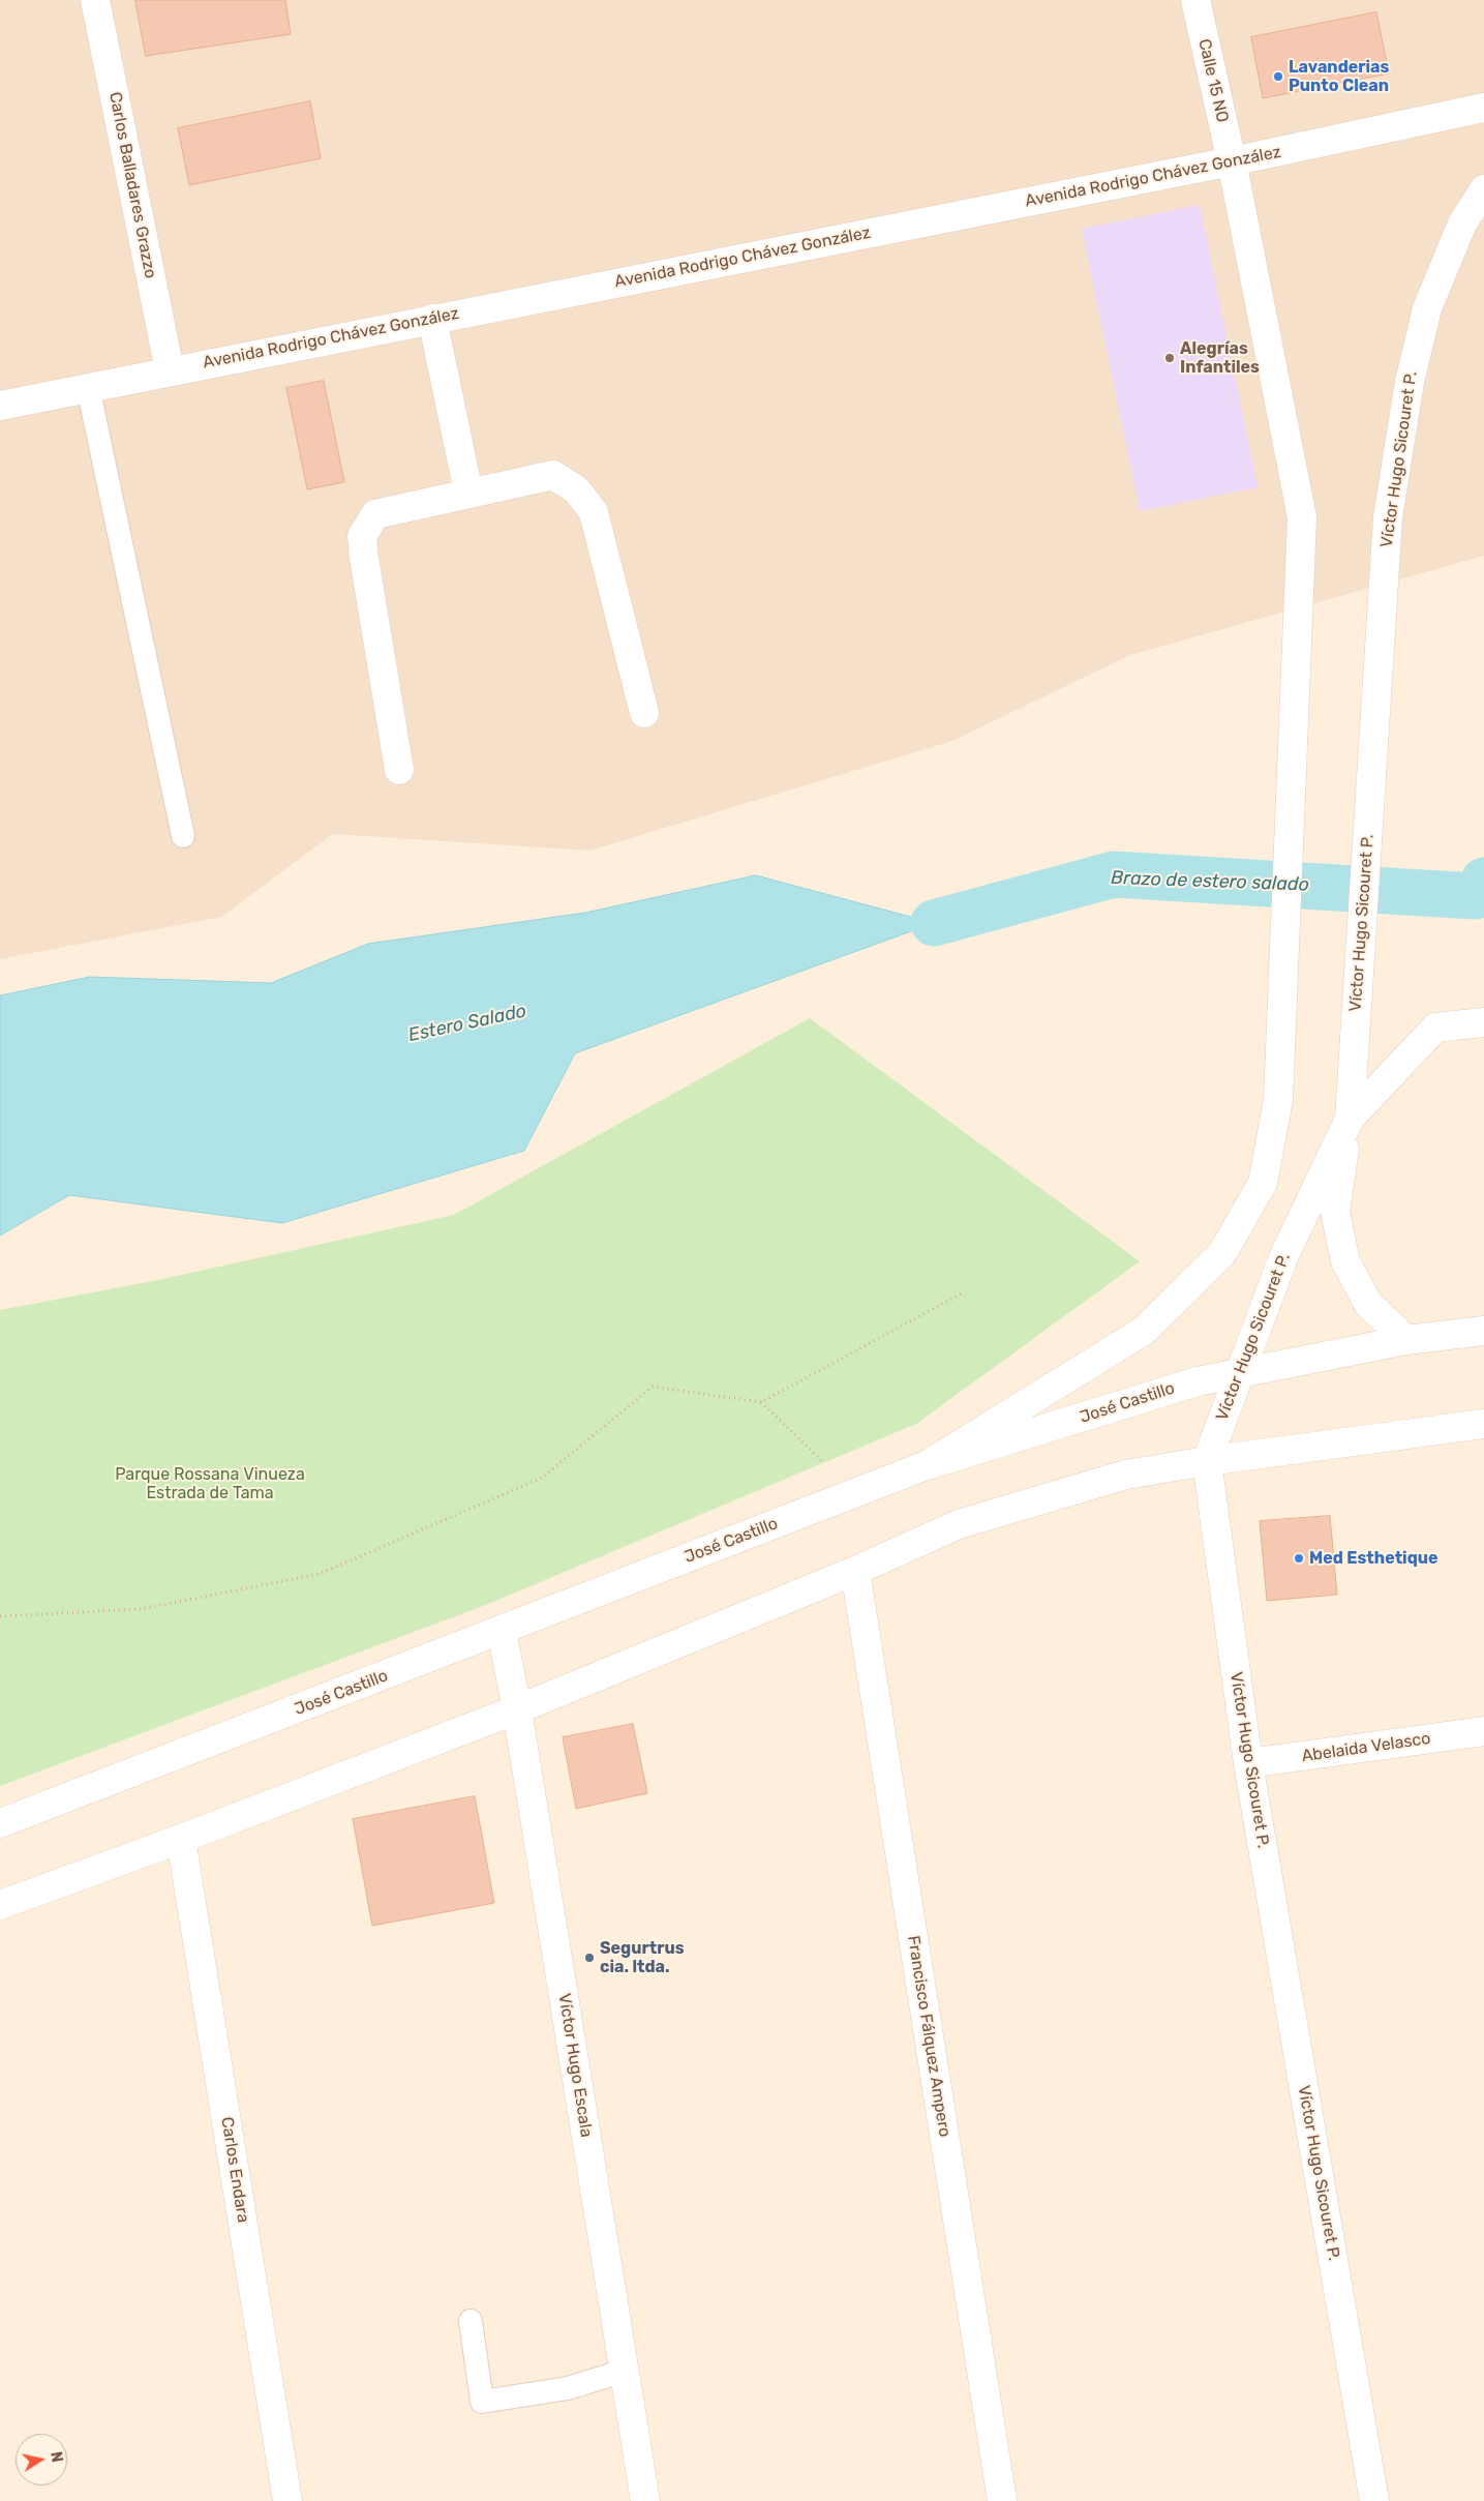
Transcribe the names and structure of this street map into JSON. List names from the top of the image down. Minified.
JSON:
{"streets":{"street":["Calle 15 NO","Avenida Rodrigo Chávez González","Carlos Balladares Grazzo","Víctor Hugo Sicouret P.","José Castillo","Abelaida Velasco","Francisco Fálquez Ampero","Víctor Hugo Escala","Carlos Endara"]},"crossings":[["Calle 15 NO","Avenida Rodrigo Chávez González"],["Avenida Rodrigo Chávez González","Carlos Balladares Grazzo"],["Víctor Hugo Sicouret P.","José Castillo"],["Víctor Hugo Sicouret P.","Abelaida Velasco"],["José Castillo","Víctor Hugo Escala"]],"water":["Brazo de estero salado","Estero Salado"],"parks":["Parque Rossana Vinueza Estrada de Tama"],"places":["Lavanderias Punto Clean","Alegrías Infantiles","Med Esthetique","Segurtrus cia. ltda."],"north":"right"}
